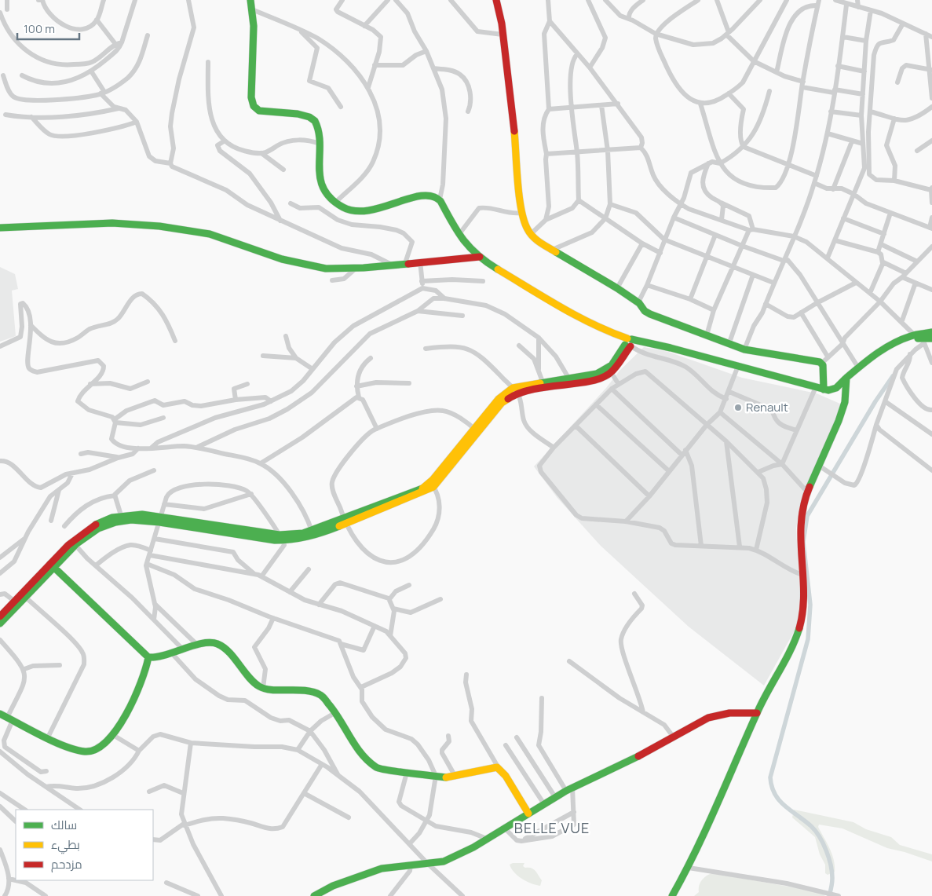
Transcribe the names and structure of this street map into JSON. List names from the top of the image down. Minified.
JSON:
{"districts":["BELLE VUE"],"places":["Renault"],"legend":["سالك","بطيء","مزدحم"],"scale_bar":"100 m"}
